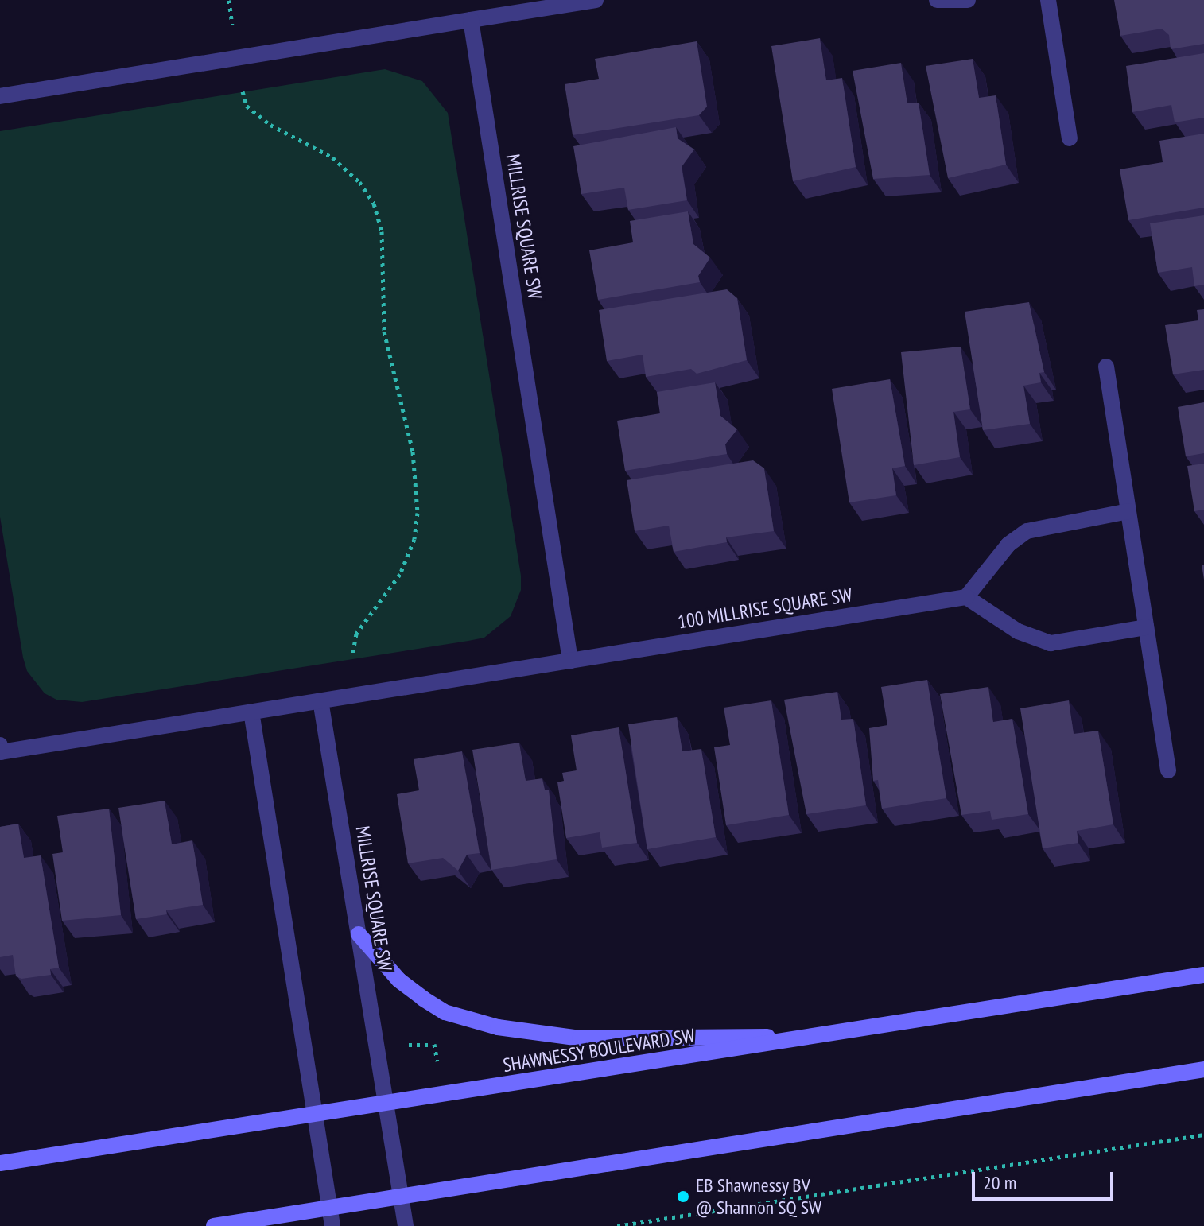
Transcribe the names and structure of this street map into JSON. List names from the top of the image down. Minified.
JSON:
{"streets":{"main road":["SHAWNESSY BOULEVARD SW"],"street":["MILLRISE SQUARE SW","100 MILLRISE SQUARE SW"]},"crossings":[["MILLRISE SQUARE SW","100 MILLRISE SQUARE SW"],["MILLRISE SQUARE SW","SHAWNESSY BOULEVARD SW"]],"places":["EB Shawnessy BV @ Shannon SQ SW"],"scale_bar":"20 m"}
